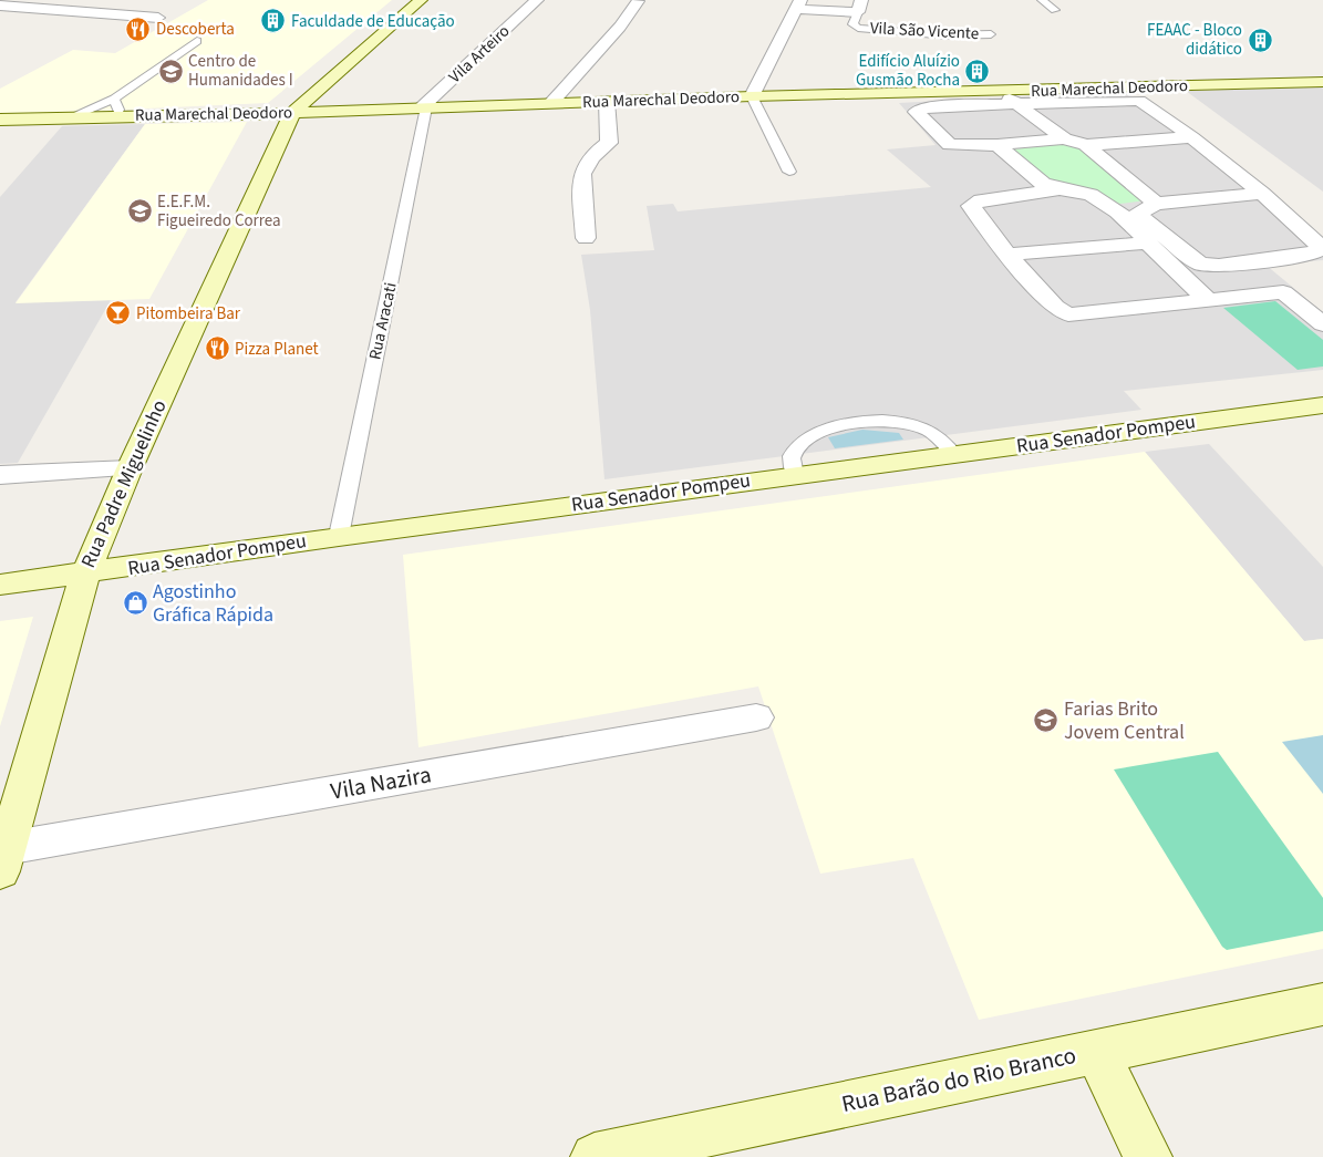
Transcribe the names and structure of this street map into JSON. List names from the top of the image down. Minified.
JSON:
{"streets":{"street":["Vila Arteiro","Rua Marechal Deodoro","Rua Senador Pompeu","Rua Padre Miguelinho","Vila Nazira","Rua Barão do Rio Branco"],"lane":["Vila São Vicente","Rua Aracati"]},"crossings":[["Vila Arteiro","Rua Marechal Deodoro"],["Vila Arteiro","Rua Aracati"],["Rua Marechal Deodoro","Rua Aracati"],["Rua Marechal Deodoro","Rua Padre Miguelinho"],["Rua Aracati","Rua Senador Pompeu"],["Rua Senador Pompeu","Rua Padre Miguelinho"],["Rua Padre Miguelinho","Vila Nazira"]],"places":{"building":["Faculdade de Educação","FEAAC - Bloco didático","Edifício Aluízio Gusmão Rocha"],"restaurant":["Descoberta","Pizza Planet"],"school or university":["Centro de Humanidades I","E.E.F.M. Figueiredo Correa","Farias Brito Jovem Central"],"bar":["Pitombeira Bar"],"shop":["Agostinho Gráfica Rápida"]}}
